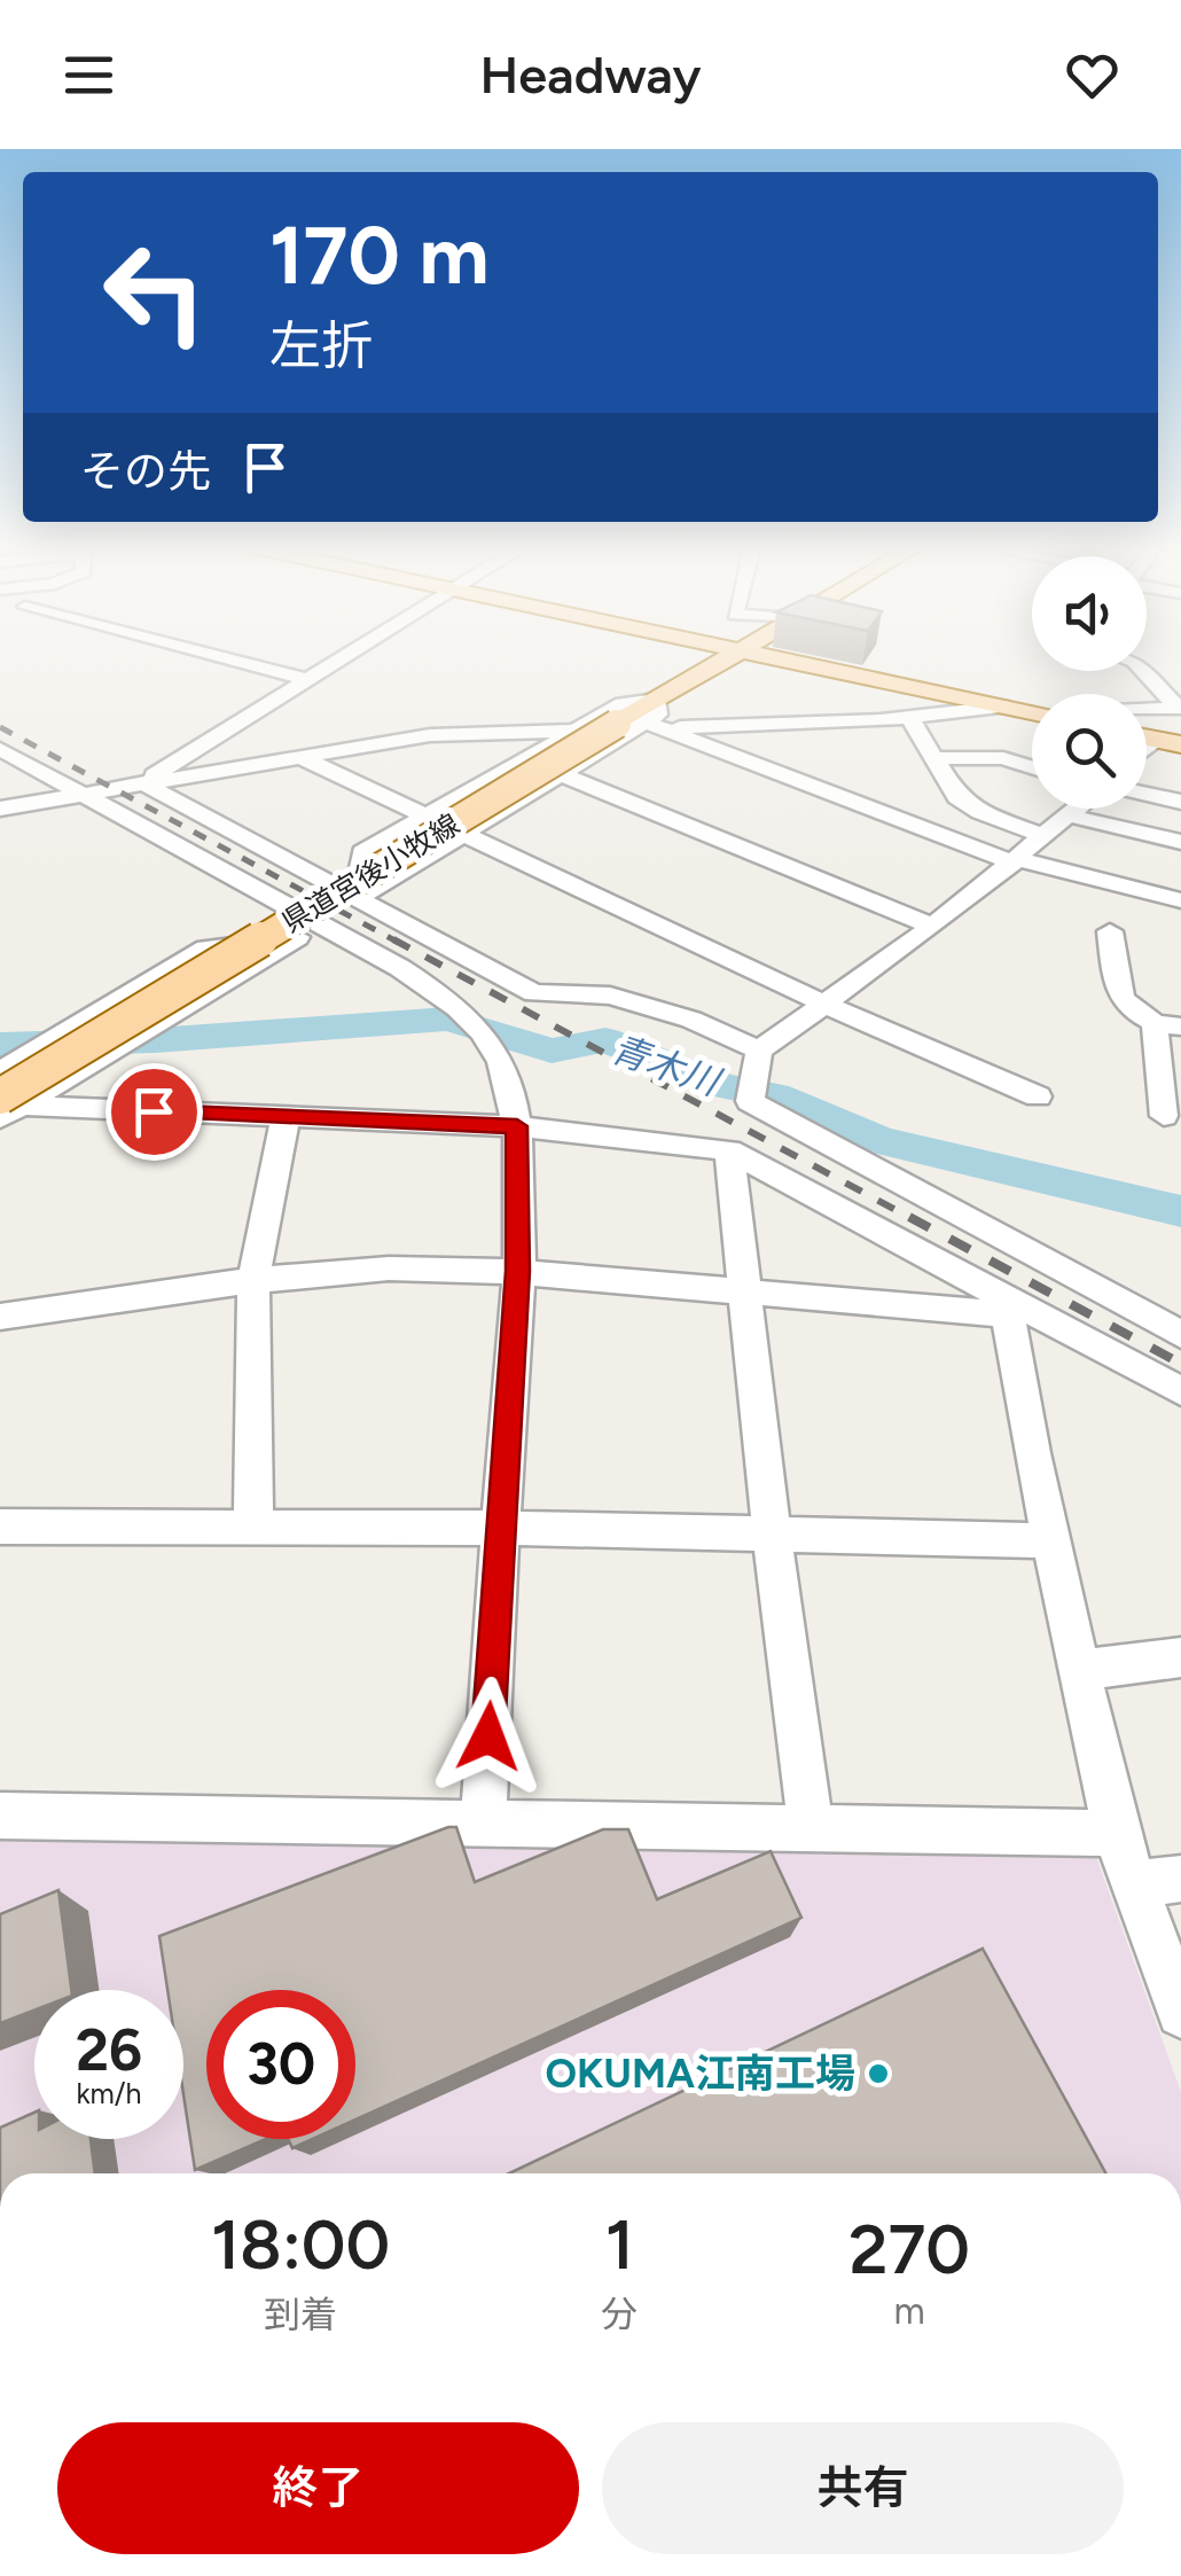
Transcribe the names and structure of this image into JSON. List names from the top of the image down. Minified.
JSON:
{"streets":{"main road":["県道宮後小牧線"]},"water":["青木川"],"places":["OKUMA江南工場"],"page":{"header":"Headway","turn":["170 m","左折"],"then":"その先","speed":"26 km/h","limit":"30","eta":["18:00","到着","1","分","270","m"],"buttons":["終了","共有"]}}
